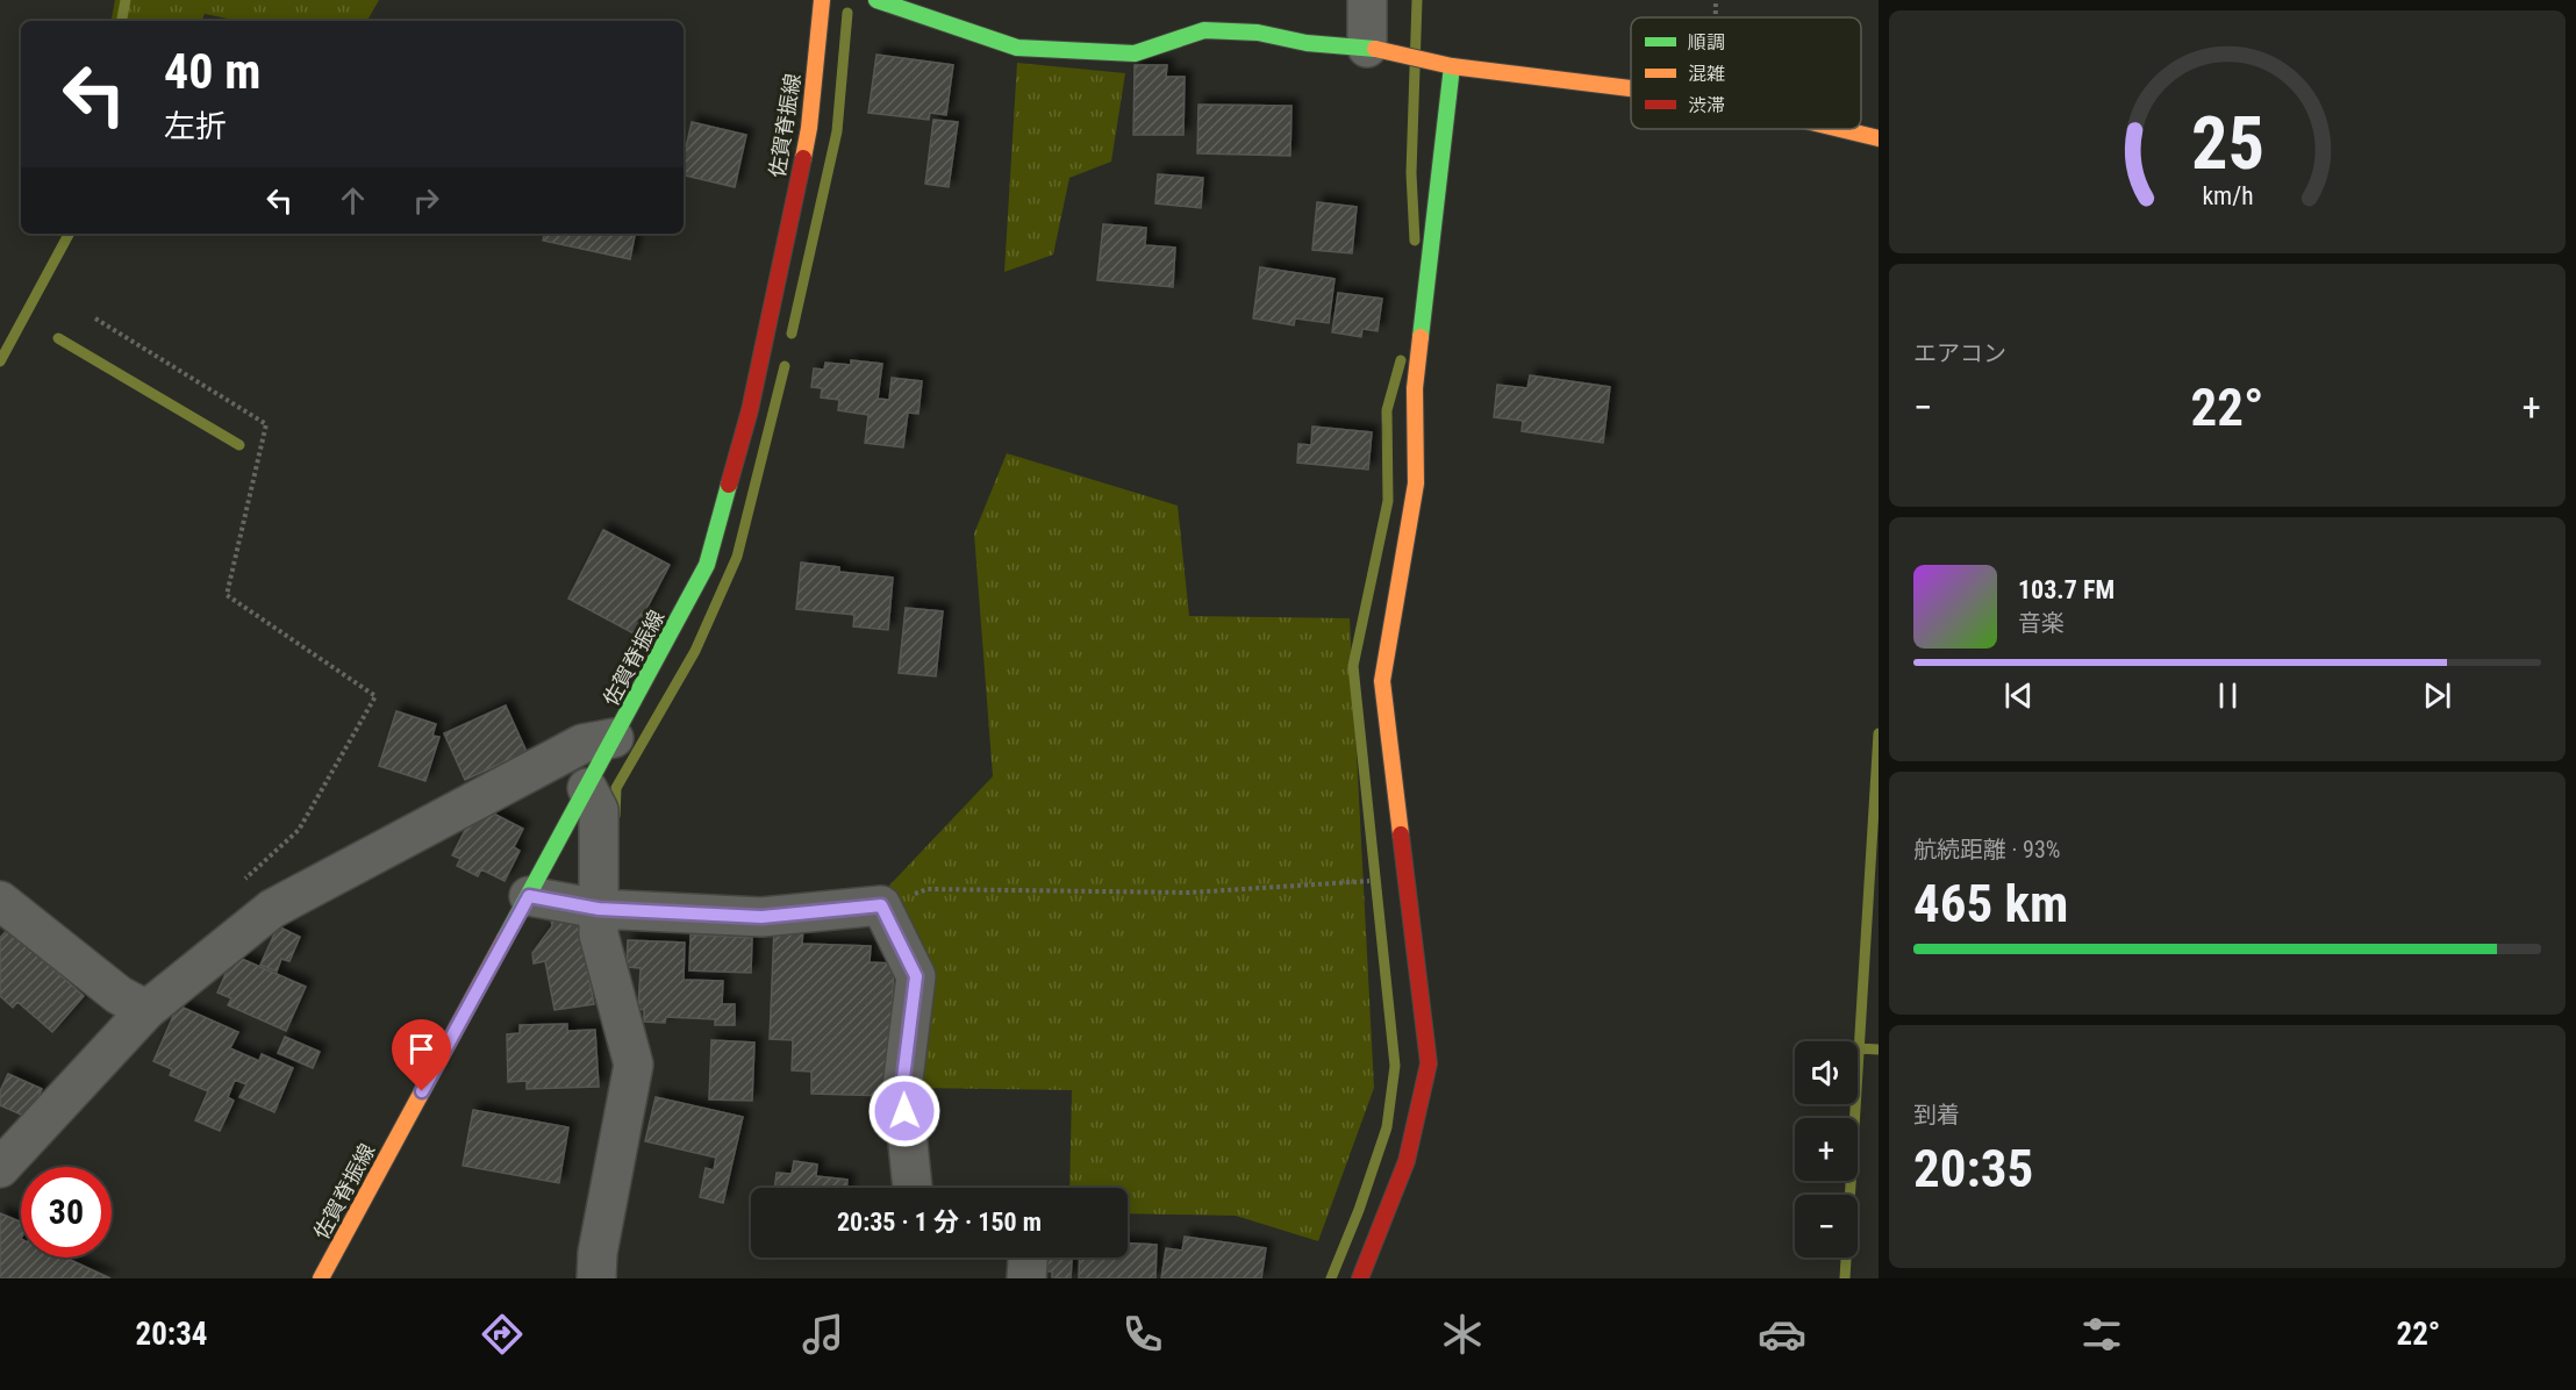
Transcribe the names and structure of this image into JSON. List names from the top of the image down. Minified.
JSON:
{"streets":{"street":["佐賀脊振線"]},"legend":["順調","混雑","渋滞"],"page":{"turn":["40 m","左折"],"tile":["エアコン",["航続距離 · 93%","465 km"],["到着","20:35"]],"heat":["−","22°","+"],"song":["103.7 FM","音楽"],"map_buttons":["+","−"],"limit":"30","trip":"20:35 · 1 分 · 150 m","tabs":["20:34","22°"],"gauge":["25","km/h"]}}
